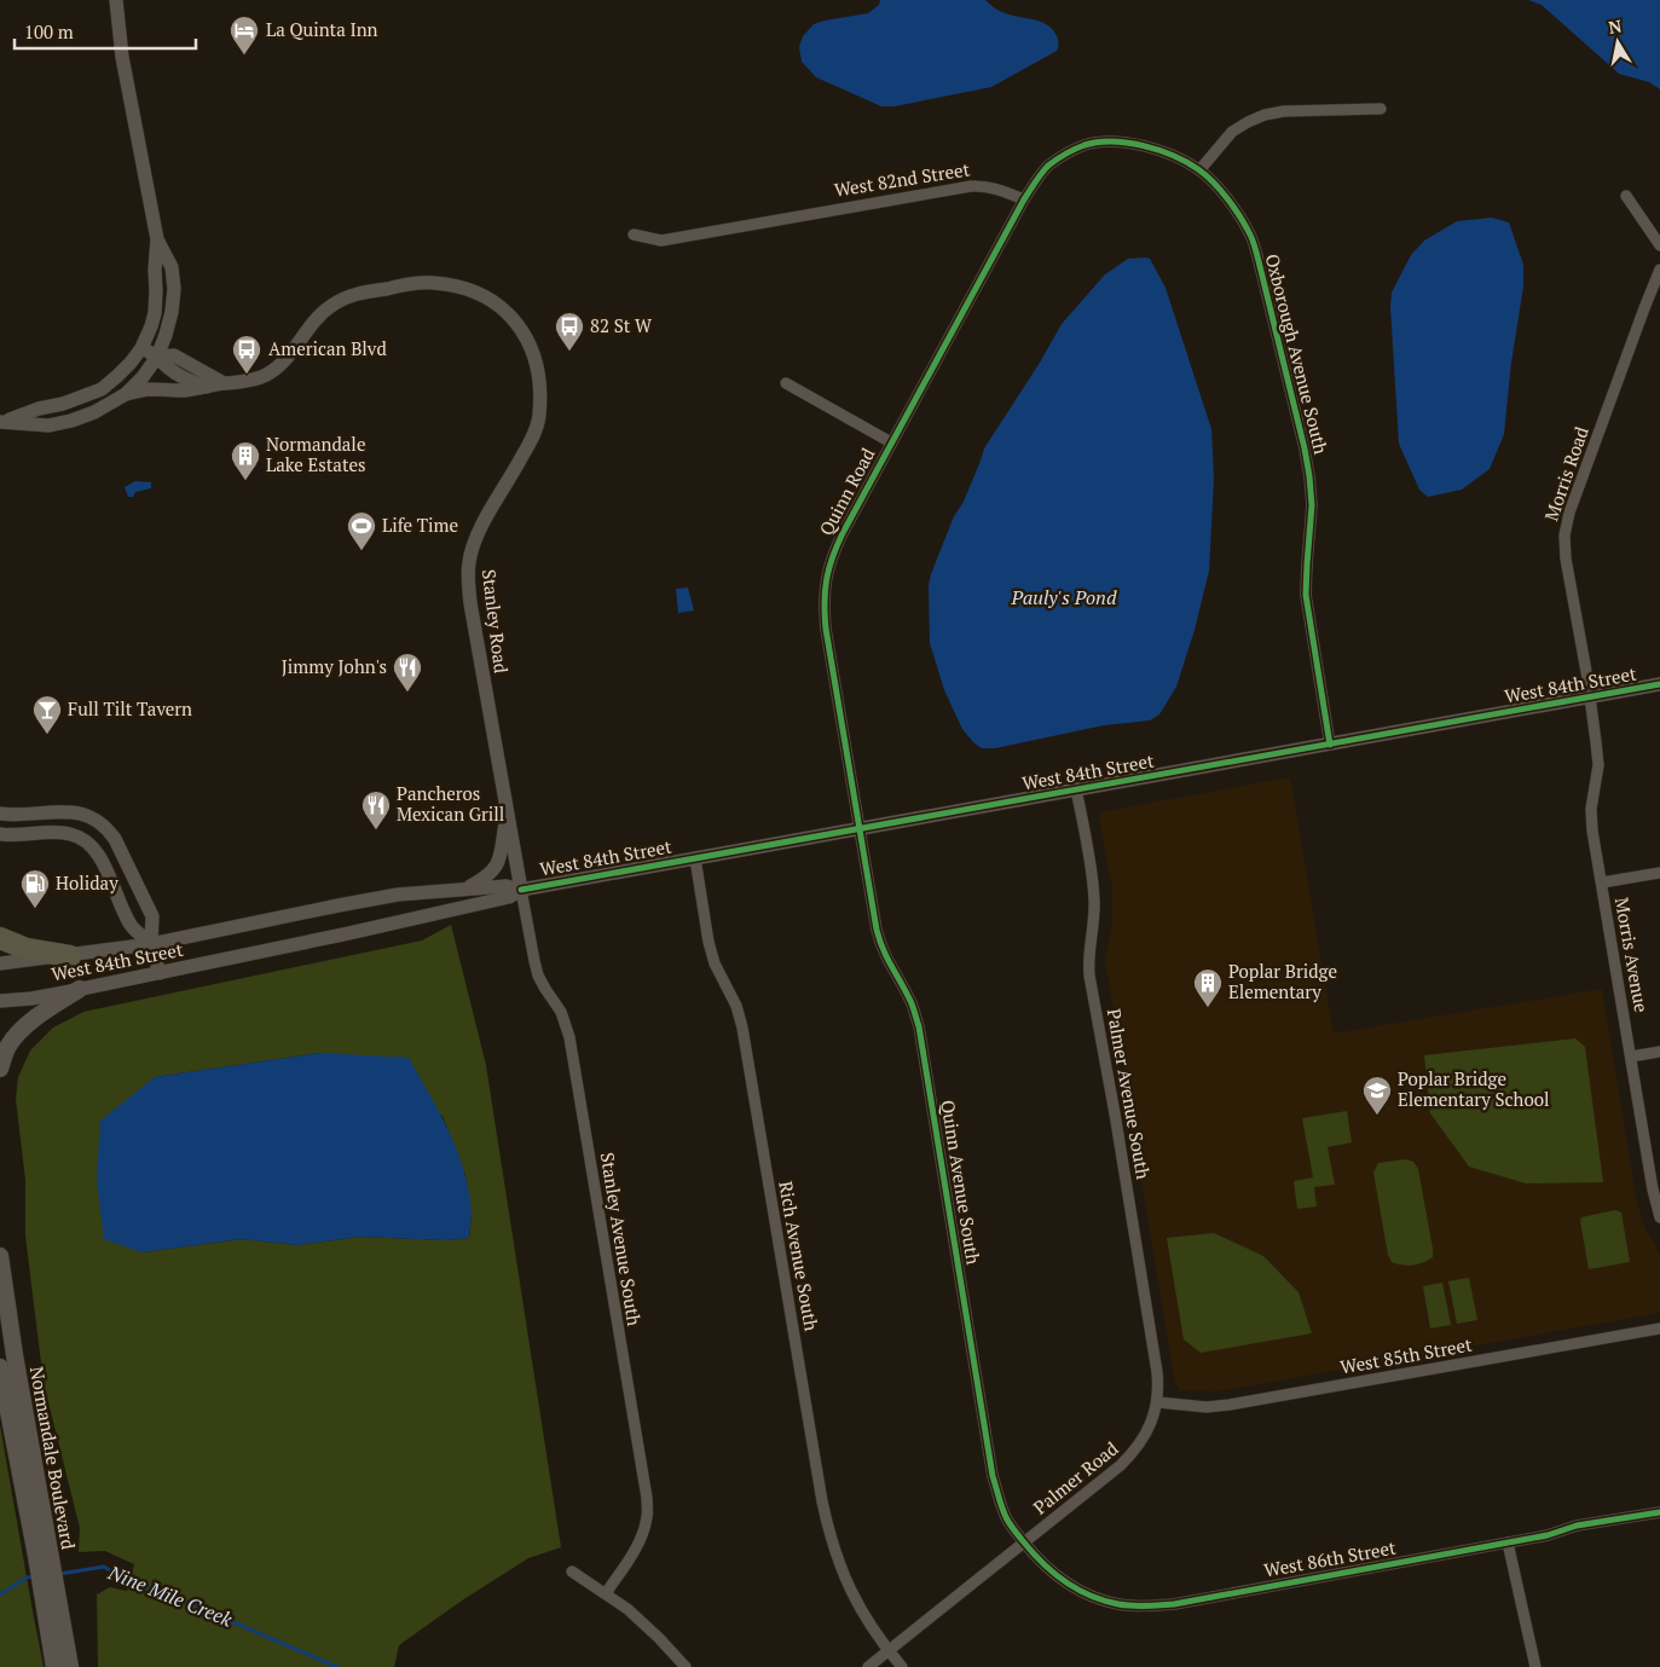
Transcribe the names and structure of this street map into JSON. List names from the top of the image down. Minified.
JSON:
{"streets":{"main road":["Normandale Boulevard"],"street":["West 82nd Street","Oxborough Avenue South","Morris Road","Quinn Road","Stanley Road","West 84th Street","Morris Avenue","Palmer Avenue South","Quinn Avenue South","Stanley Avenue South","Rich Avenue South","West 85th Street","Palmer Road","West 86th Street"]},"crossings":[["West 82nd Street","Quinn Road"],["Oxborough Avenue South","West 84th Street"],["Morris Road","West 84th Street"],["Morris Road","Morris Avenue"],["Quinn Road","West 84th Street"],["Quinn Road","Quinn Avenue South"],["Stanley Road","West 84th Street"],["Stanley Road","Stanley Avenue South"],["West 84th Street","Morris Avenue"],["West 84th Street","Palmer Avenue South"],["West 84th Street","Quinn Avenue South"],["West 84th Street","Stanley Avenue South"],["West 84th Street","Rich Avenue South"],["Palmer Avenue South","West 85th Street"],["Palmer Avenue South","Palmer Road"],["Quinn Avenue South","Palmer Road"],["Quinn Avenue South","West 86th Street"],["West 85th Street","Palmer Road"],["Palmer Road","West 86th Street"]],"water":["Pauly's Pond","Nine Mile Creek"],"places":{"hotel":["La Quinta Inn"],"bus stop":["82 St W","American Blvd"],"building":["Normandale Lake Estates","Poplar Bridge Elementary"],"sports":["Life Time"],"restaurant":["Jimmy John's","Pancheros Mexican Grill"],"bar":["Full Tilt Tavern"],"fuel station":["Holiday"],"school or university":["Poplar Bridge Elementary School"]},"scale_bar":"100 m","north":"top"}
